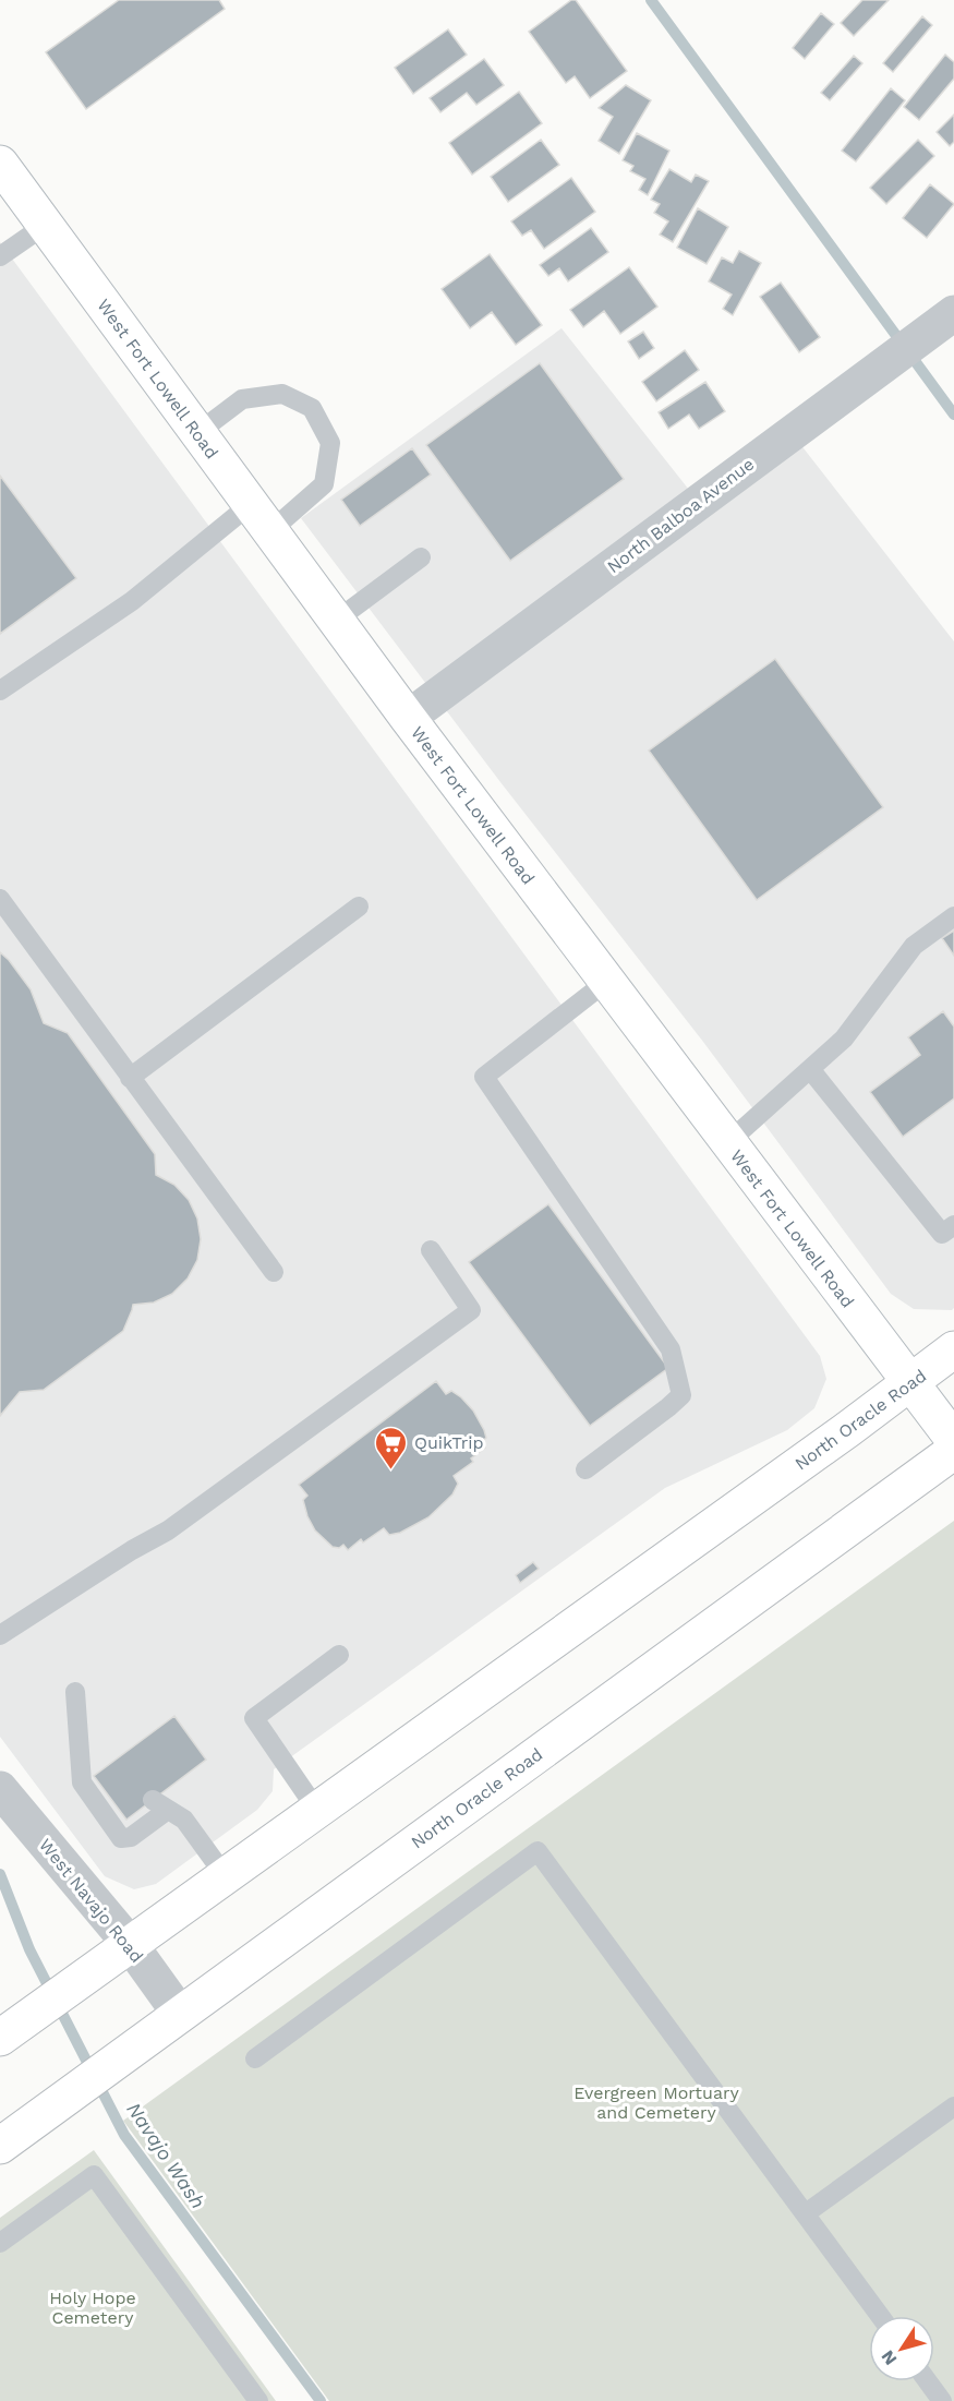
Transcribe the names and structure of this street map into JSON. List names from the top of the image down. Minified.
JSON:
{"streets":{"main road":["West Fort Lowell Road","North Oracle Road"],"street":["North Balboa Avenue","West Navajo Road"]},"crossings":[["West Fort Lowell Road","North Balboa Avenue"],["West Fort Lowell Road","North Oracle Road"],["North Oracle Road","West Navajo Road"]],"water":["Navajo Wash"],"parks":["Evergreen Mortuary and Cemetery","Holy Hope Cemetery"],"places":{"supermarket":["QuikTrip"]},"north":"bottom left"}
